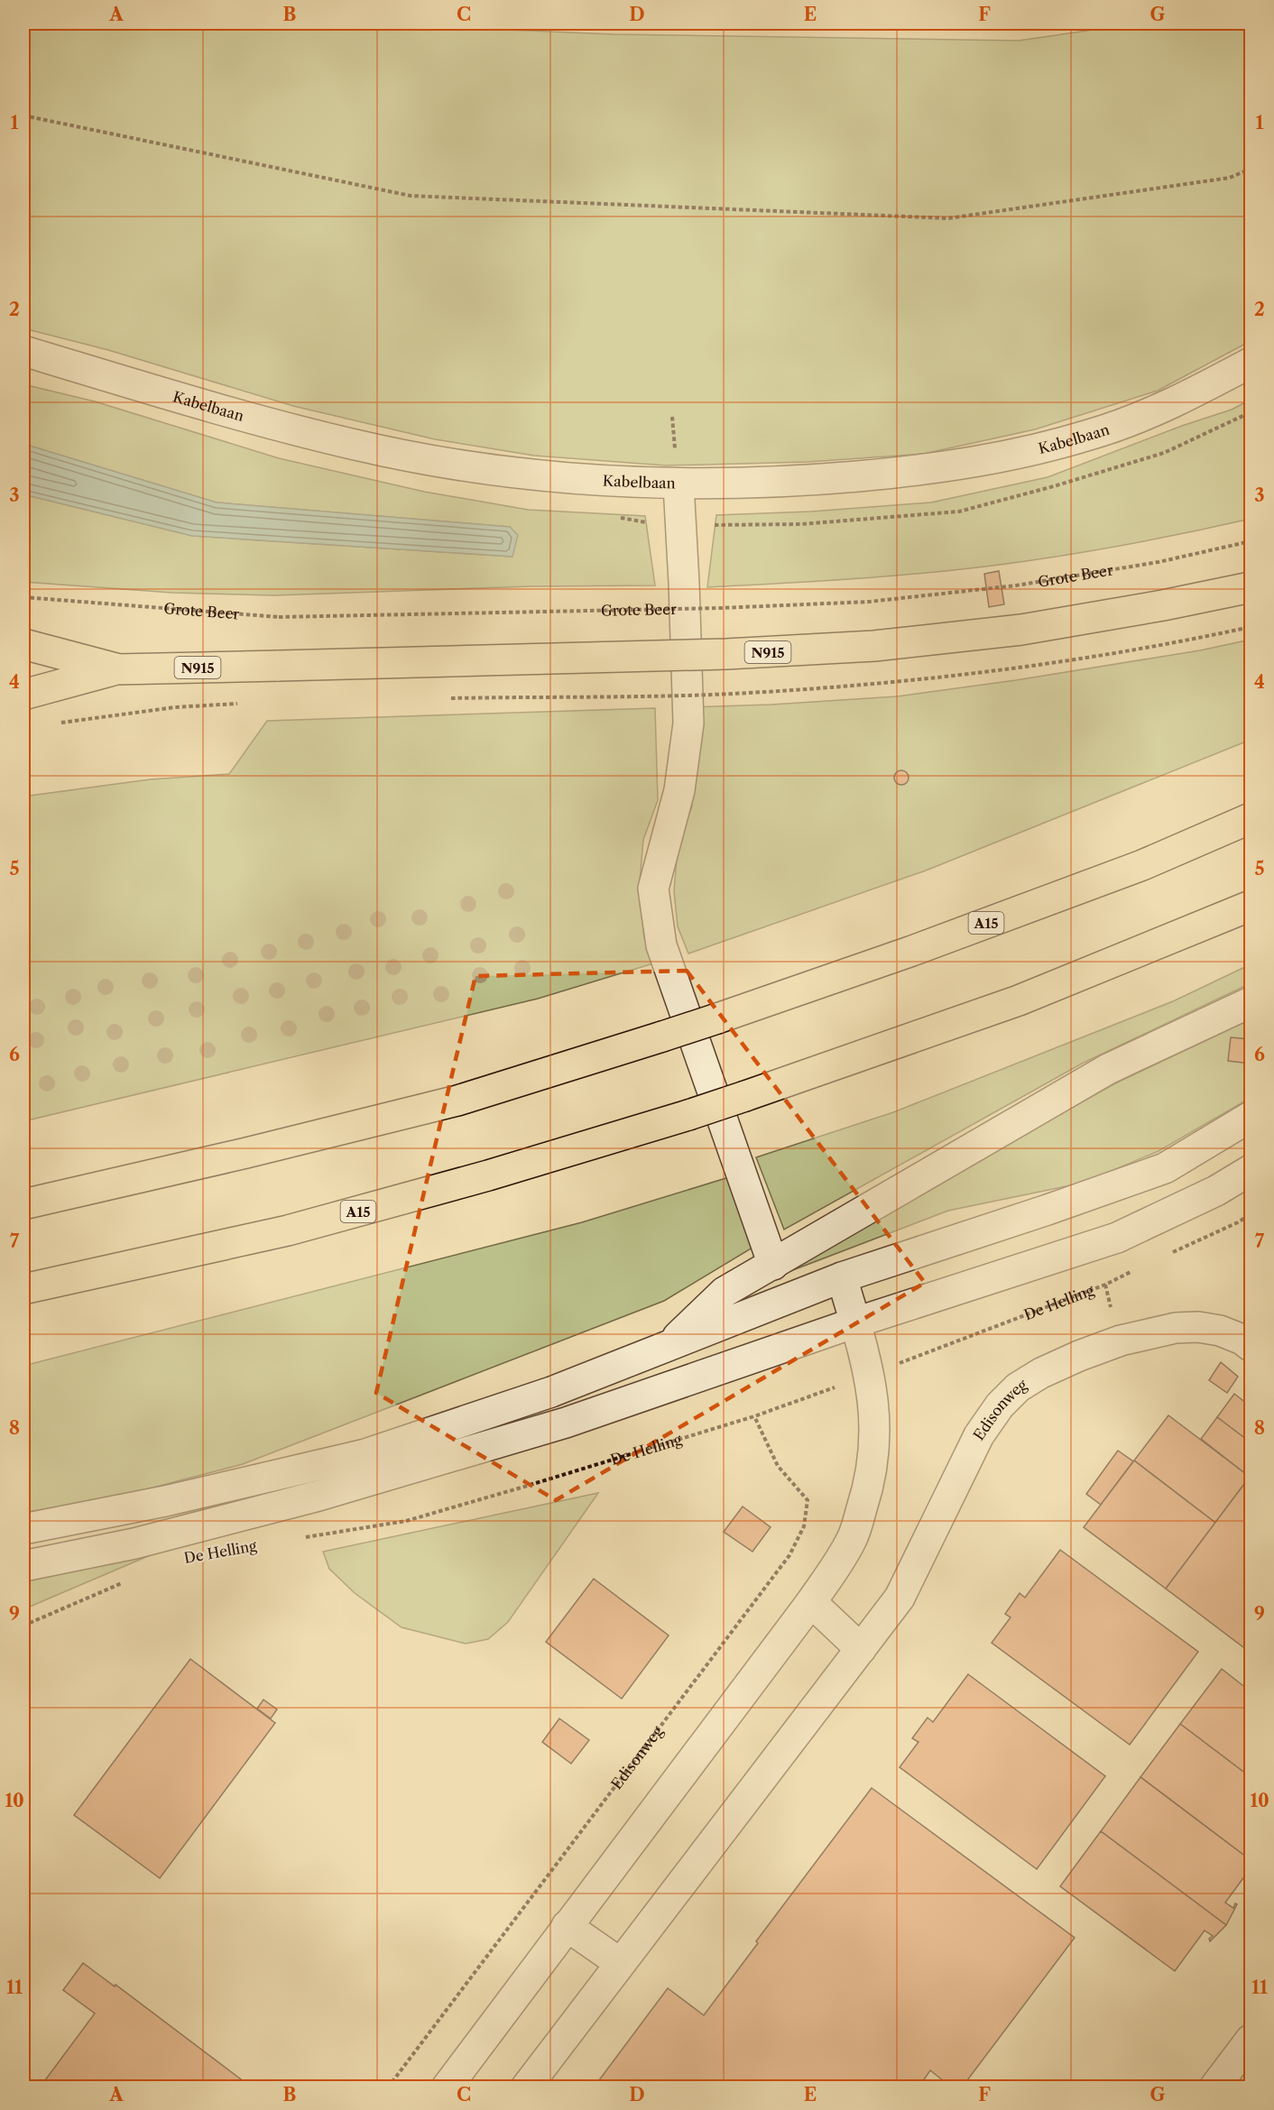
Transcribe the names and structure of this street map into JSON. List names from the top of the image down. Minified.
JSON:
{"streets":{"main road":["N915","A15"],"street":["Kabelbaan","De Helling","Edisonweg"],"path":["Grote Beer"]},"crossings":[["De Helling","Edisonweg"]],"grid":{"columns":["A","B","C","D","E","F","G"],"rows":["1","2","3","4","5","6","7","8","9","10","11"]}}
